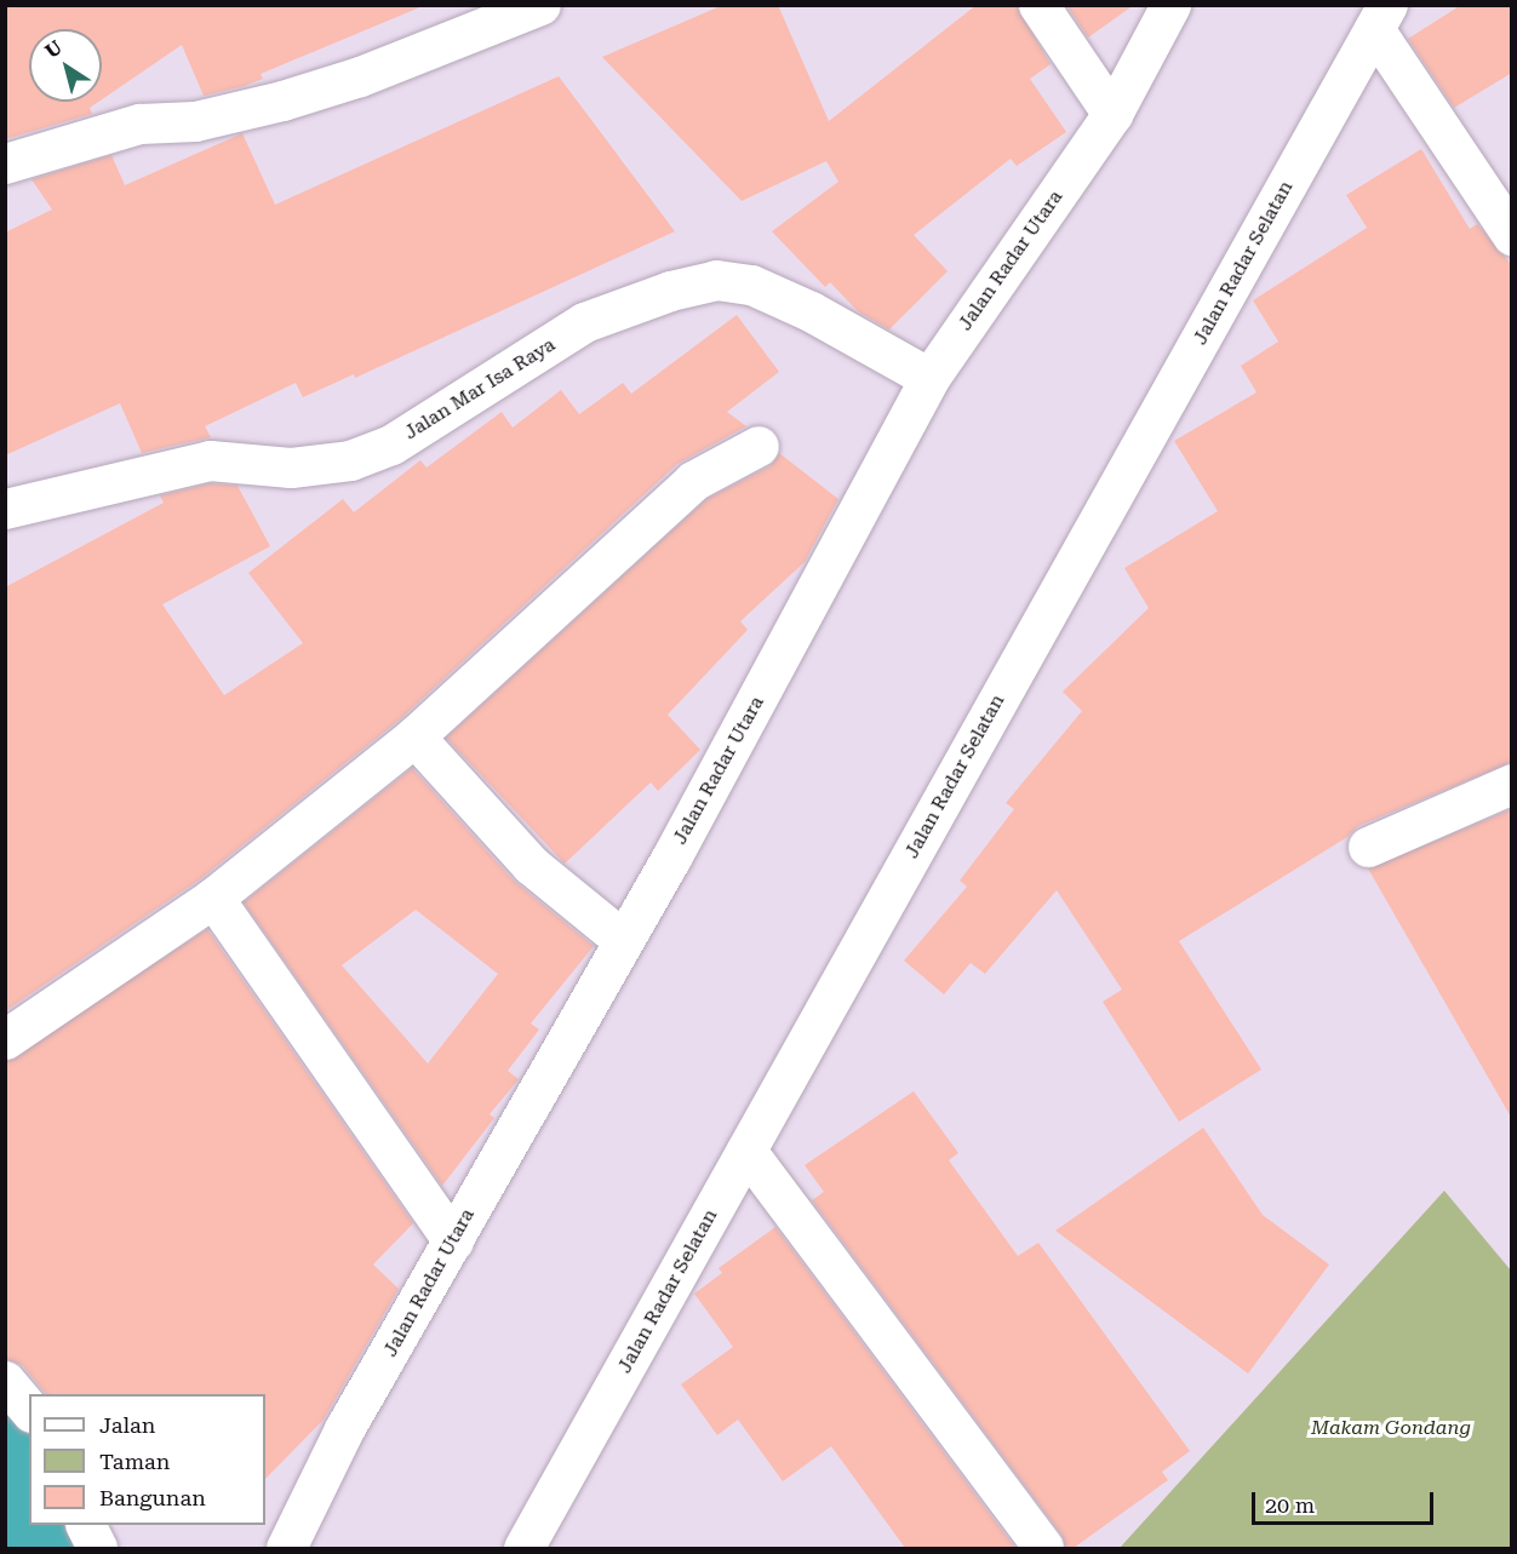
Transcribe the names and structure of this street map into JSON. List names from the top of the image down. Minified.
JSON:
{"streets":{"street":["Jalan Radar Utara","Jalan Radar Selatan","Jalan Mar Isa Raya"]},"crossings":[["Jalan Radar Utara","Jalan Mar Isa Raya"]],"parks":["Makam Gondang"],"legend":["Jalan","Taman","Bangunan"],"scale_bar":"20 m","north":"top left"}
